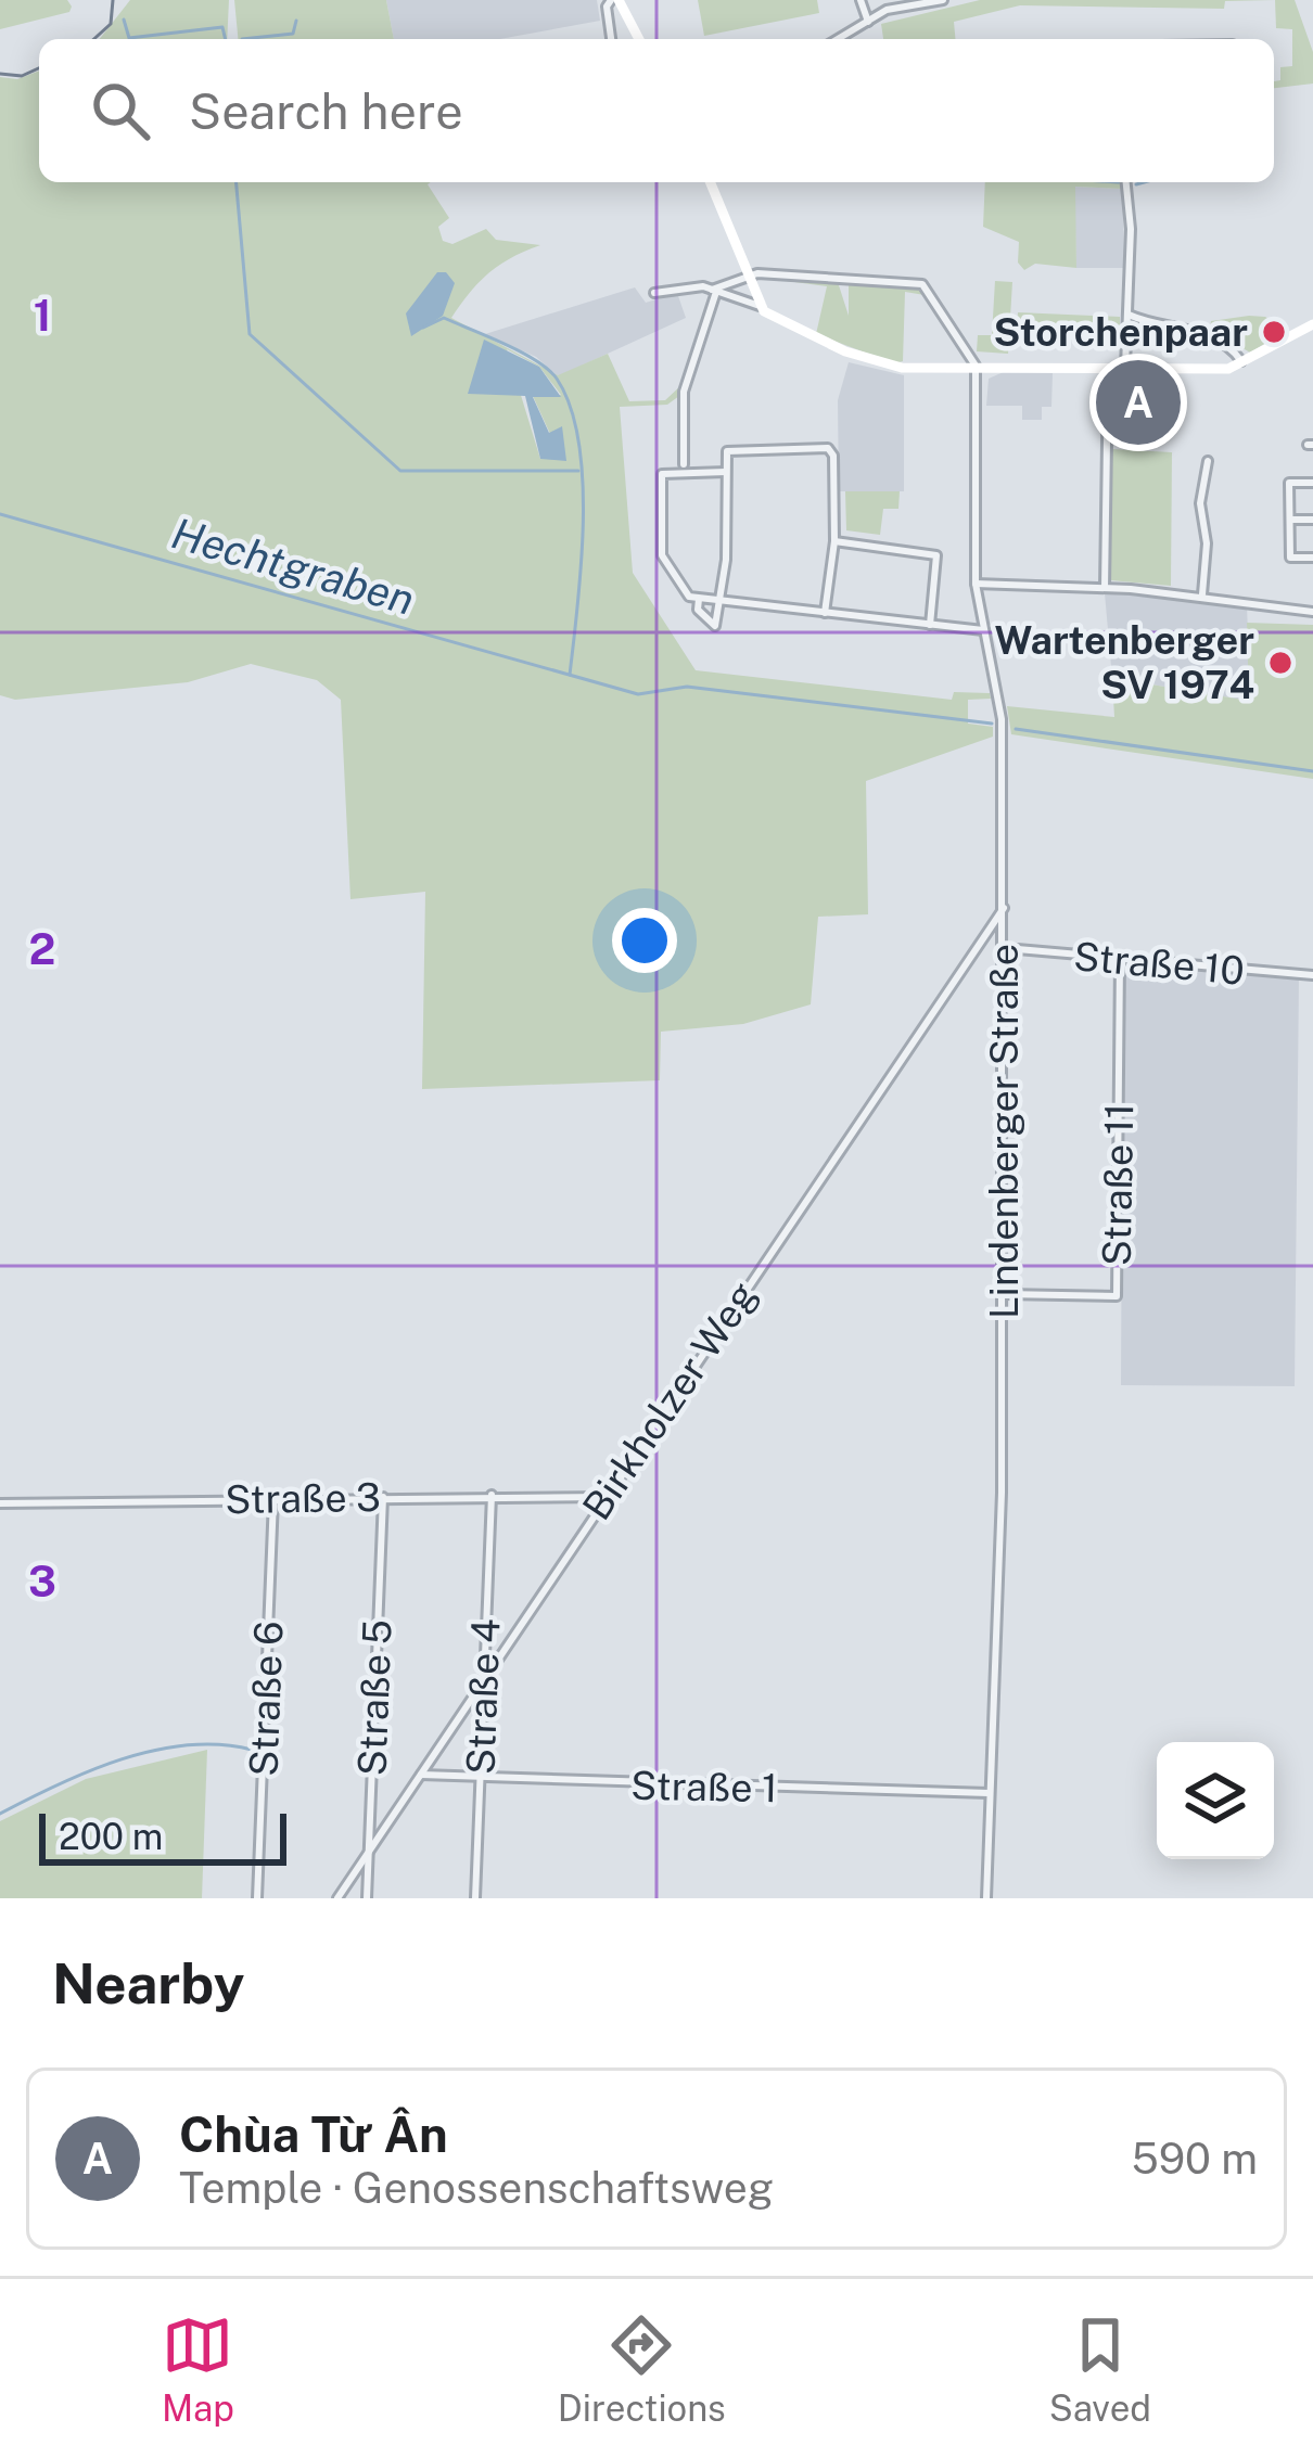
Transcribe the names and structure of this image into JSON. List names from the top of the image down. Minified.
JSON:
{"streets":{"street":["Straße 10","Lindenberger Straße","Straße 11","Birkholzer Weg","Straße 3","Straße 4","Straße 5","Straße 6","Straße 1"]},"crossings":[["Straße 10","Lindenberger Straße"],["Straße 10","Straße 11"],["Lindenberger Straße","Straße 11"],["Lindenberger Straße","Birkholzer Weg"],["Lindenberger Straße","Straße 1"],["Birkholzer Weg","Straße 3"],["Birkholzer Weg","Straße 4"],["Birkholzer Weg","Straße 5"],["Birkholzer Weg","Straße 1"],["Straße 3","Straße 4"],["Straße 3","Straße 5"],["Straße 3","Straße 6"],["Straße 4","Straße 1"]],"water":["Hechtgraben"],"places":["Storchenpaar","Wartenberger SV 1974"],"scale_bar":"200 m","page":{"search":"Search here","pins":"A","scale":"200 m","heading":"Nearby","list":[{"mark":"A","name":"Chùa Từ Ân","note":"Temple · Genossenschaftsweg","value":"590 m"}],"nav":["Map","Directions","Saved"]},"grid":{"rows":["1","2","3"]}}
